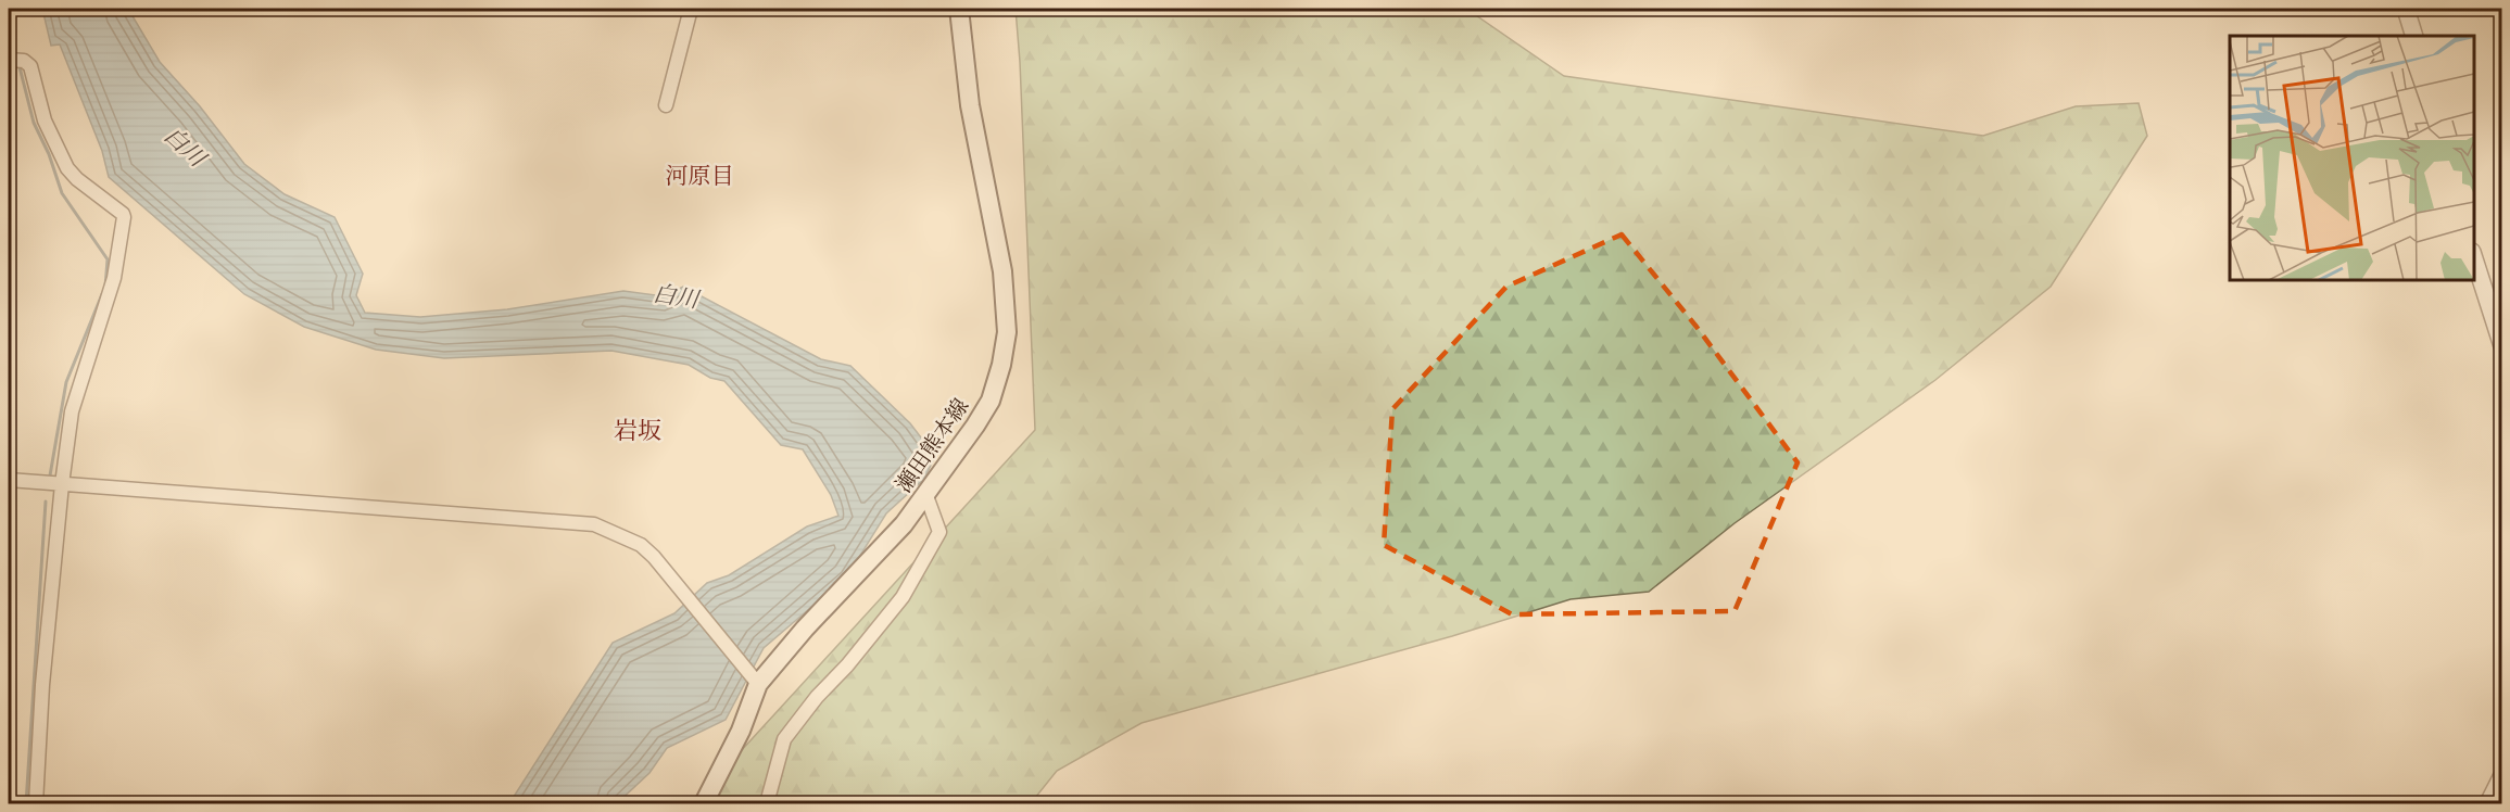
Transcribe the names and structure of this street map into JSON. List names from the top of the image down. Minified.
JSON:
{"streets":{"main road":["瀬田熊本線"]},"districts":["河原目","岩坂"],"water":["白川"]}
